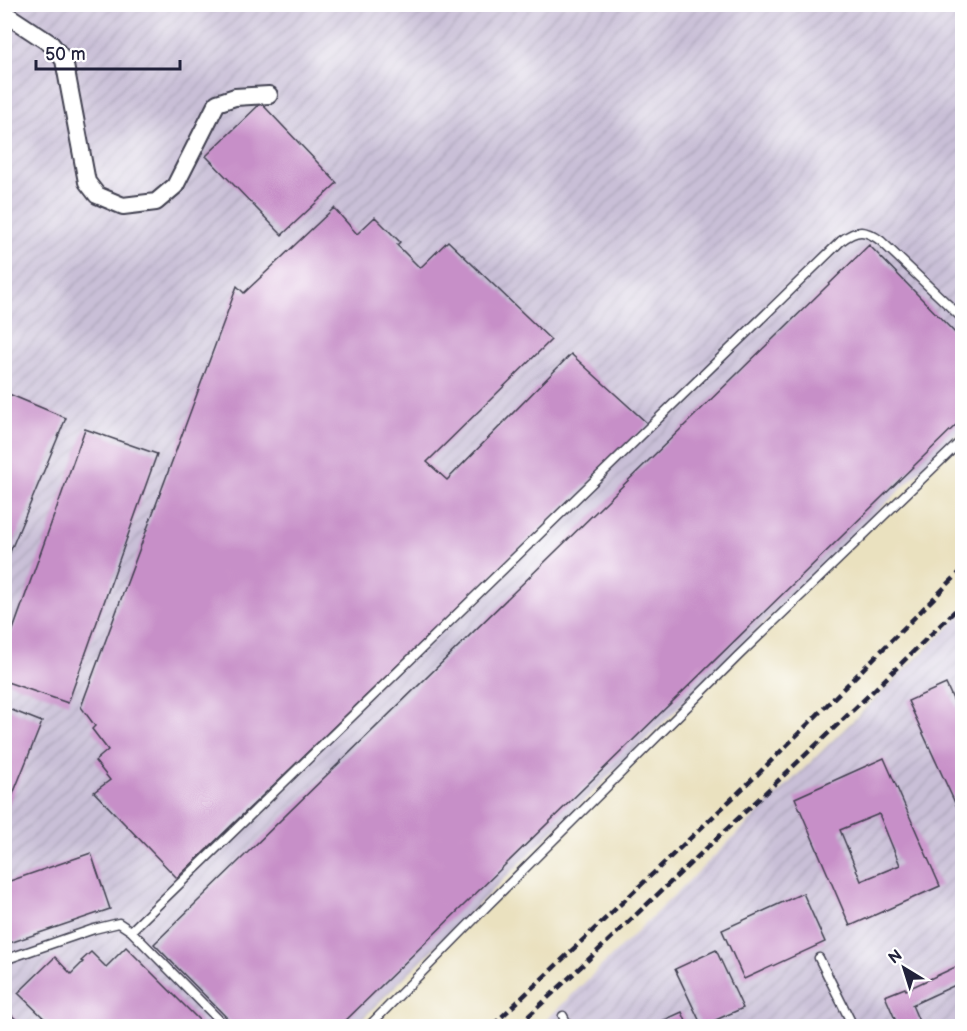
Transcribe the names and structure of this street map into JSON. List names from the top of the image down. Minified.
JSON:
{"scale_bar":"50 m","north":"top left"}
